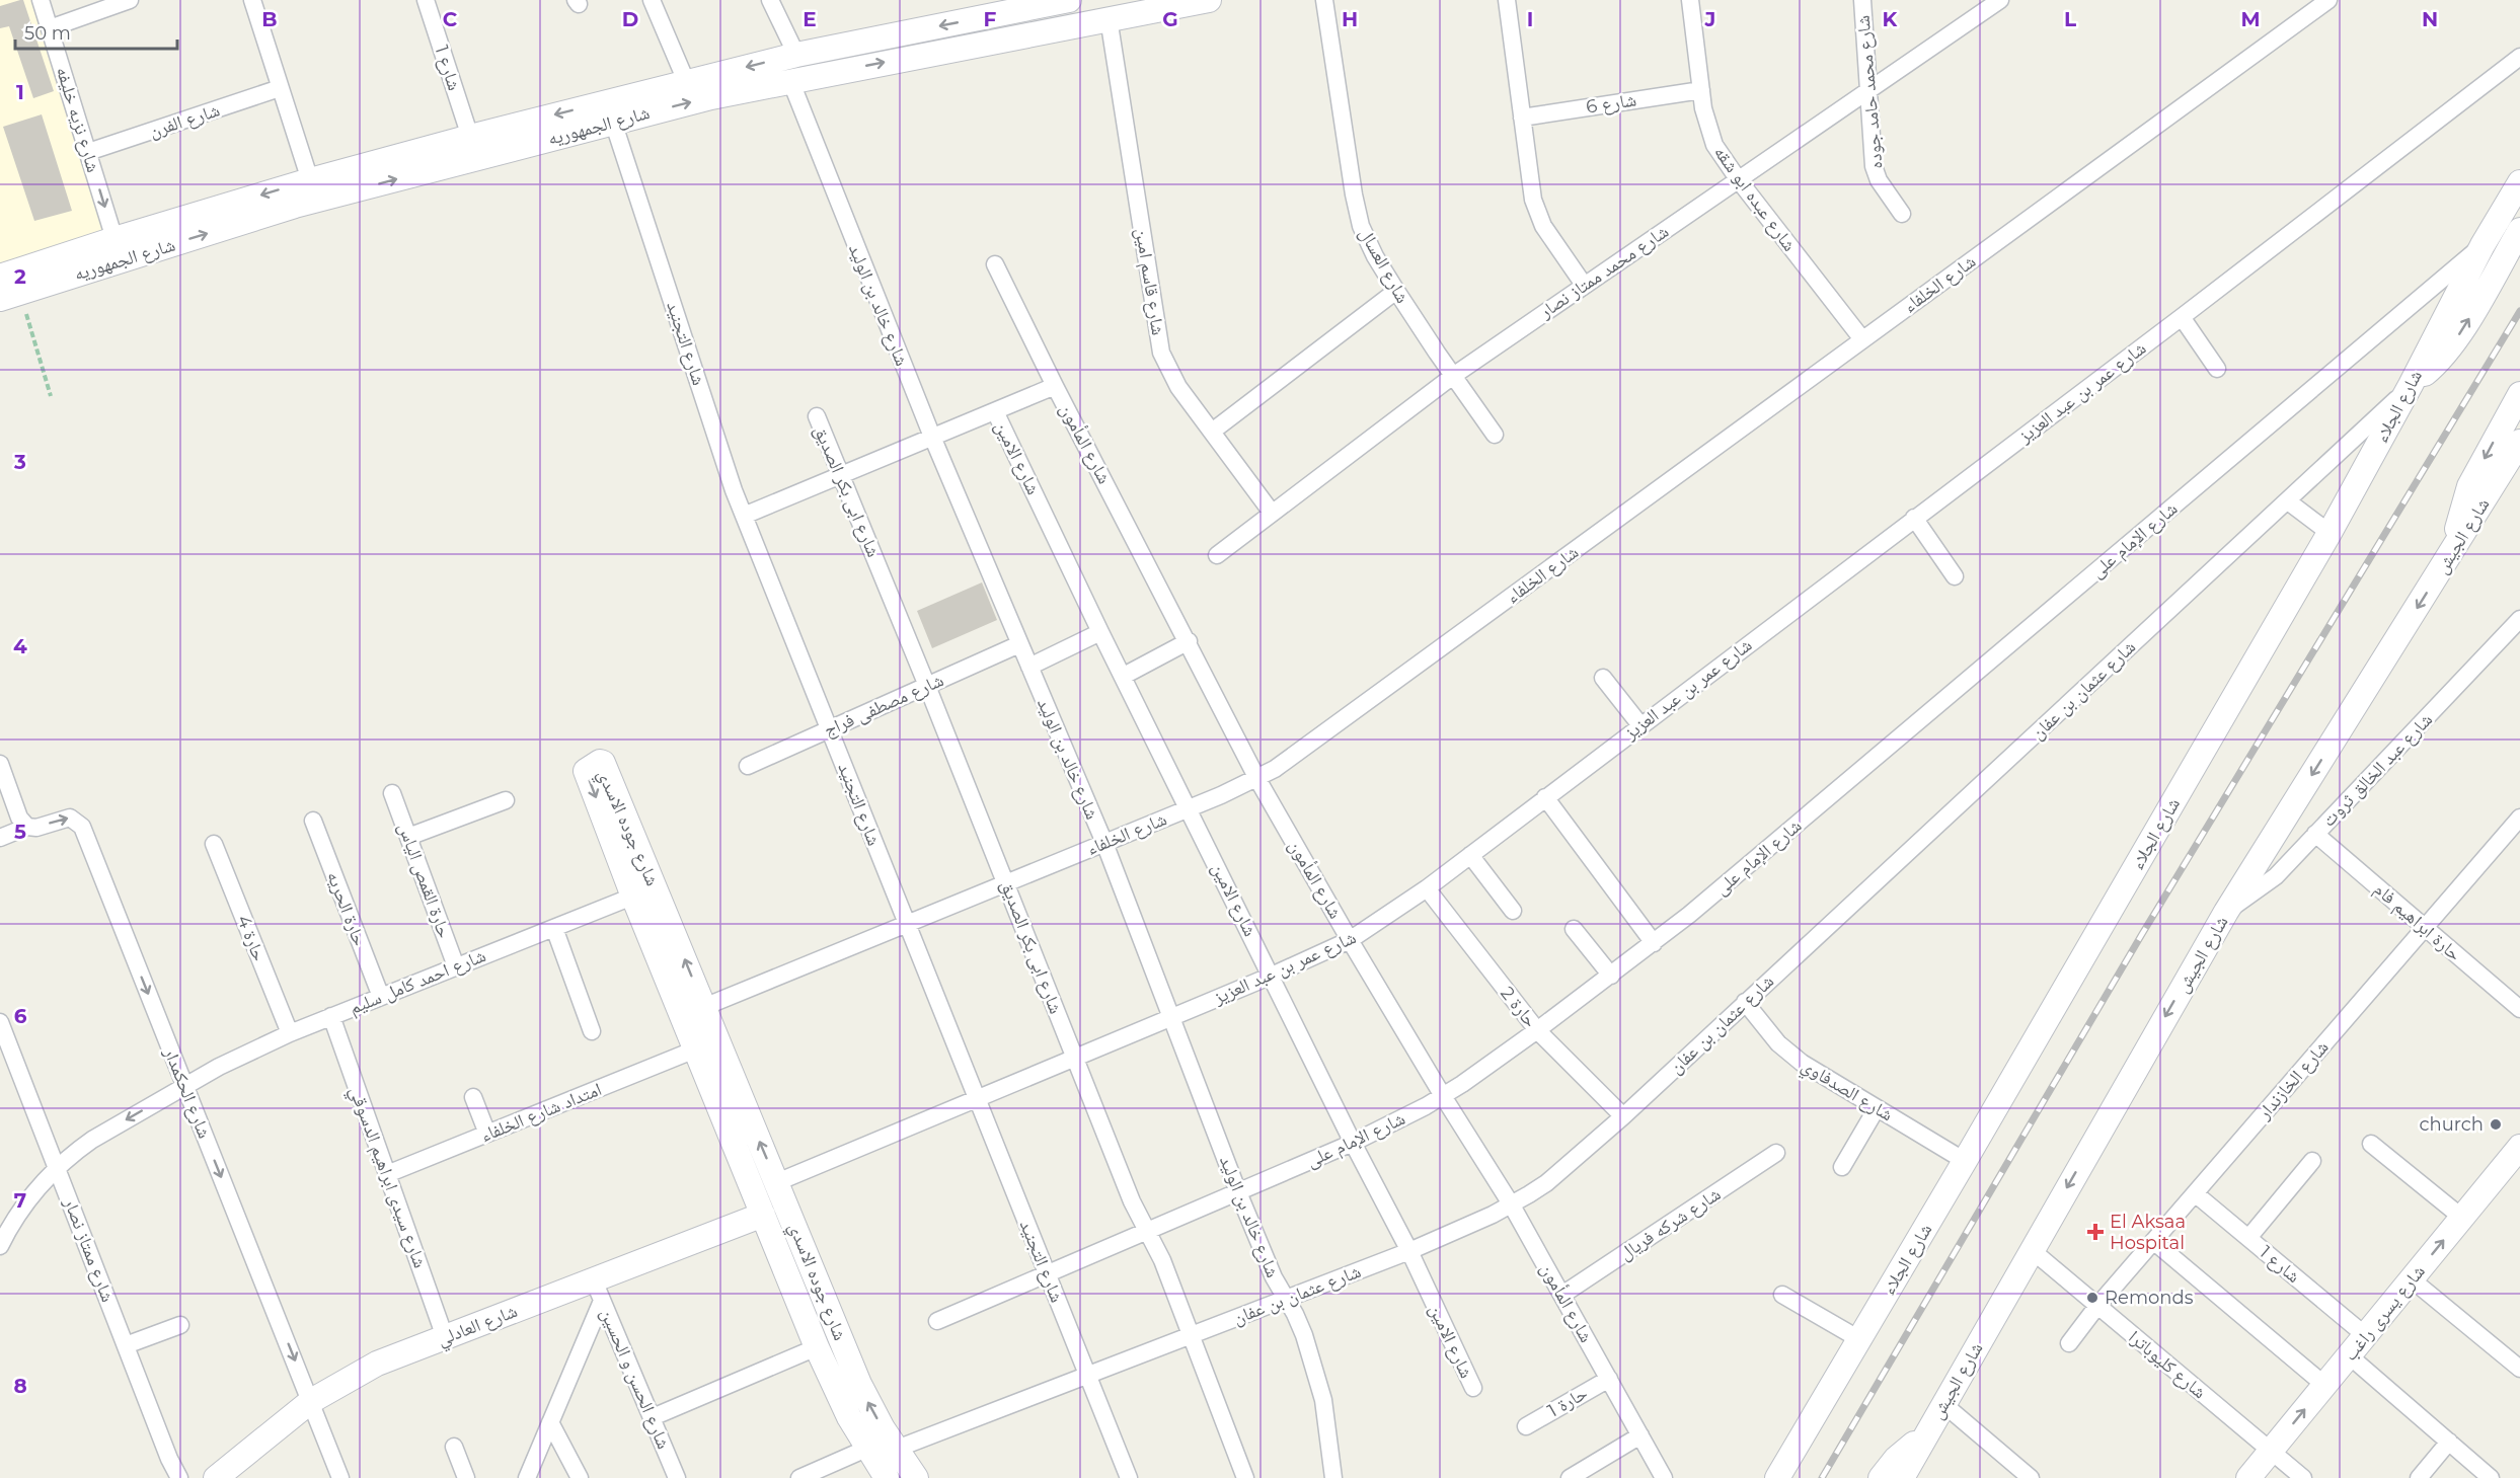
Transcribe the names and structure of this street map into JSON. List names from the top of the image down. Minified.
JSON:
{"streets":{"street":["شارع 1","شارع محمد حامد جوده","شارع 6","شارع نزيه خليفه","شارع الفرن","شارع الجمهوريه","شارع عبده ابو شقه","شارع العسال","شارع محمد ممتاز نصار","شارع قاسم امين","شارع الخلفاء","شارع خالد بن الوليد","شارع التجنيد","شارع عمر بن عبد العزيز","شارع الجلاء","شارع المأمون","شارع الامين","شارع ابى بكر الصديق","شارع الجيش","شارع الإمام على","شارع عثمان بن عفان","شارع مصطفى فراج","شارع عبد الخالق ثروت","شارع جوده الاسدي","حارة القمص الياس","حارة الحريه","حارة ابراهيم فام","حارة 4","شارع احمد كامل سليم","حارة 2","شارع الخازندار","شارع الصدفاوي","شارع الحكمدار","امتداد شارع الخلفاء","شارع سيدى ابراهيم الدسوقي","شارع شركه فريال","شارع ممتاز نصار","شارع يسرى راغب","شارع العادلي","شارع كليوباترا","شارع الحسن و الحسين","حارة 1"]},"crossings":[["شارع 1","شارع الجمهوريه"],["شارع 1","شارع الخازندار"],["شارع 1","شارع يسرى راغب"],["شارع محمد حامد جوده","شارع محمد ممتاز نصار"],["شارع 6","شارع عبده ابو شقه"],["شارع نزيه خليفه","شارع الفرن"],["شارع نزيه خليفه","شارع الجمهوريه"],["شارع الجمهوريه","شارع قاسم امين"],["شارع الجمهوريه","شارع خالد بن الوليد"],["شارع الجمهوريه","شارع التجنيد"],["شارع عبده ابو شقه","شارع محمد ممتاز نصار"],["شارع عبده ابو شقه","شارع الخلفاء"],["شارع العسال","شارع محمد ممتاز نصار"],["شارع محمد ممتاز نصار","شارع قاسم امين"],["شارع الخلفاء","شارع خالد بن الوليد"],["شارع الخلفاء","شارع التجنيد"],["شارع الخلفاء","شارع المأمون"],["شارع الخلفاء","شارع الامين"],["شارع الخلفاء","شارع ابى بكر الصديق"],["شارع الخلفاء","شارع جوده الاسدي"],["شارع خالد بن الوليد","شارع عمر بن عبد العزيز"],["شارع خالد بن الوليد","شارع الإمام على"],["شارع خالد بن الوليد","شارع عثمان بن عفان"],["شارع خالد بن الوليد","شارع مصطفى فراج"],["شارع التجنيد","شارع عمر بن عبد العزيز"],["شارع التجنيد","شارع الإمام على"],["شارع التجنيد","شارع عثمان بن عفان"],["شارع التجنيد","شارع مصطفى فراج"],["شارع عمر بن عبد العزيز","شارع المأمون"],["شارع عمر بن عبد العزيز","شارع الامين"],["شارع عمر بن عبد العزيز","شارع ابى بكر الصديق"],["شارع عمر بن عبد العزيز","شارع جوده الاسدي"],["شارع عمر بن عبد العزيز","حارة 2"],["شارع الجلاء","شارع الإمام على"],["شارع الجلاء","شارع عثمان بن عفان"],["شارع الجلاء","شارع الصدفاوي"],["شارع المأمون","شارع الإمام على"],["شارع المأمون","شارع عثمان بن عفان"],["شارع المأمون","شارع شركه فريال"],["شارع المأمون","حارة 1"],["شارع الامين","شارع الإمام على"],["شارع الامين","شارع عثمان بن عفان"],["شارع ابى بكر الصديق","شارع الإمام على"],["شارع ابى بكر الصديق","شارع عثمان بن عفان"],["شارع ابى بكر الصديق","شارع مصطفى فراج"],["شارع الجيش","شارع عبد الخالق ثروت"],["شارع الجيش","شارع كليوباترا"],["شارع الإمام على","حارة 2"],["شارع عثمان بن عفان","شارع جوده الاسدي"],["شارع عثمان بن عفان","حارة 2"],["شارع عثمان بن عفان","شارع الصدفاوي"],["شارع عبد الخالق ثروت","حارة ابراهيم فام"],["شارع جوده الاسدي","شارع احمد كامل سليم"],["شارع جوده الاسدي","امتداد شارع الخلفاء"],["شارع جوده الاسدي","شارع العادلي"],["حارة القمص الياس","شارع احمد كامل سليم"],["حارة الحريه","شارع احمد كامل سليم"],["حارة ابراهيم فام","شارع الخازندار"],["حارة 4","شارع احمد كامل سليم"],["شارع احمد كامل سليم","شارع الحكمدار"],["شارع احمد كامل سليم","شارع سيدى ابراهيم الدسوقي"],["شارع احمد كامل سليم","شارع ممتاز نصار"],["شارع الخازندار","شارع كليوباترا"],["شارع الحكمدار","شارع العادلي"],["امتداد شارع الخلفاء","شارع سيدى ابراهيم الدسوقي"],["شارع سيدى ابراهيم الدسوقي","شارع العادلي"],["شارع يسرى راغب","شارع كليوباترا"],["شارع العادلي","شارع الحسن و الحسين"]],"one_way":["شارع نزيه خليفه","شارع الجيش","شارع الحكمدار","شارع يسرى راغب"],"places":{"other":["church","Remonds"],"health":["El Aksaa Hospital"]},"scale_bar":"50 m","grid":{"columns":["B","C","D","E","F","G","H","I","J","K","L","M","N"],"rows":["1","2","3","4","5","6","7","8"]}}
